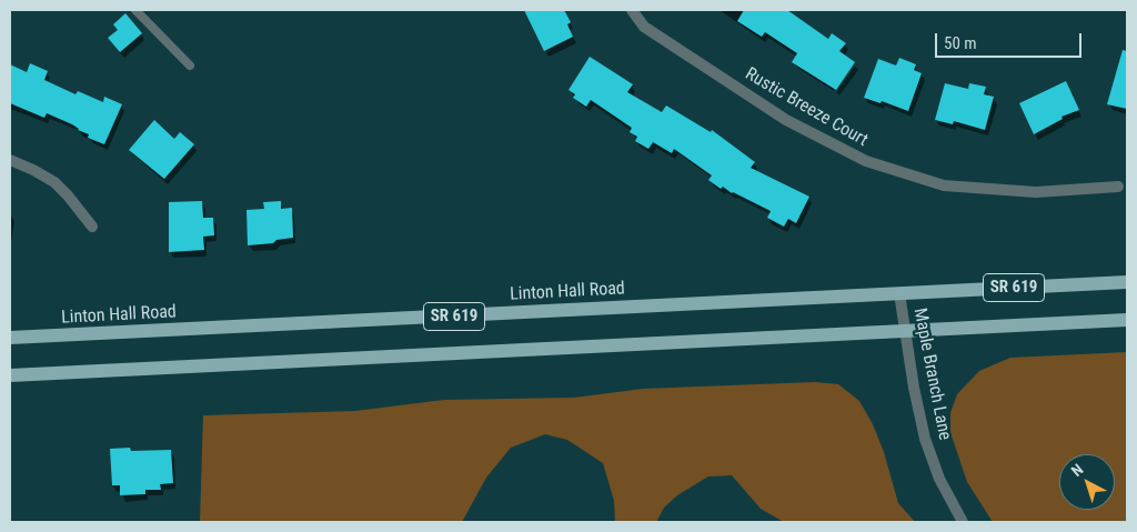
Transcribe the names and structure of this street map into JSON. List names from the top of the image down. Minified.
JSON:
{"streets":{"main road":["SR 619","Linton Hall Road"],"street":["Rustic Breeze Court","Maple Branch Lane"]},"crossings":[["SR 619","Maple Branch Lane"],["Linton Hall Road","Maple Branch Lane"]],"scale_bar":"50 m","north":"top left"}
